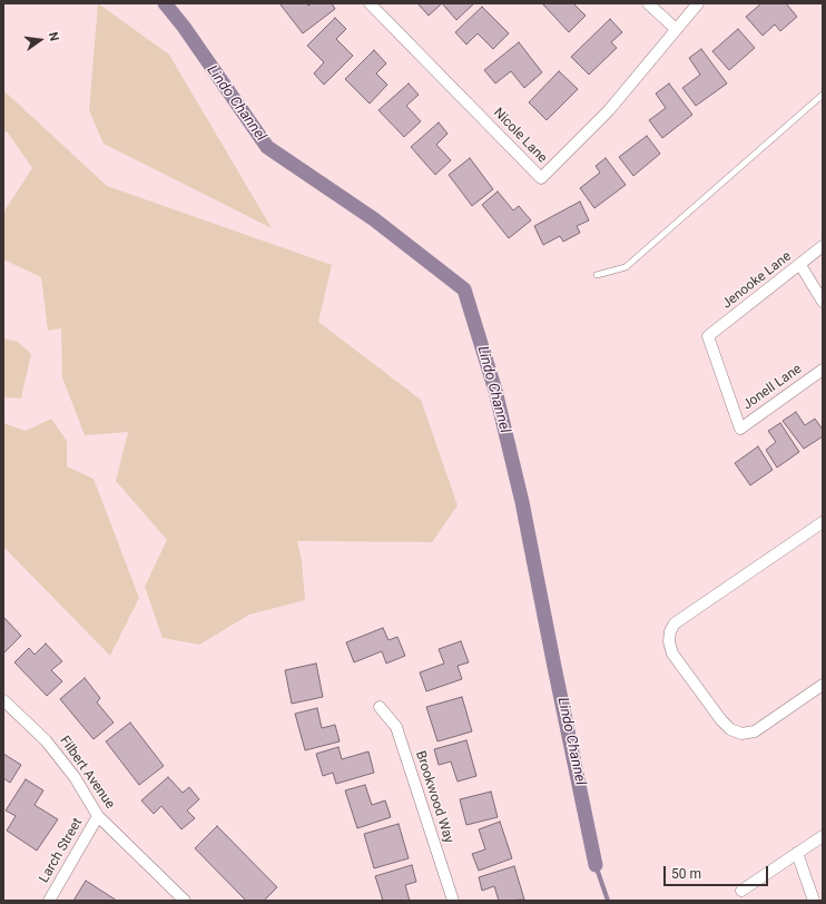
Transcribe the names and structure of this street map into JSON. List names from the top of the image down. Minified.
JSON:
{"streets":{"street":["Nicole Lane","Jenooke Lane","Jonell Lane","Filbert Avenue","Brookwood Way","Larch Street"]},"crossings":[["Jenooke Lane","Jonell Lane"],["Filbert Avenue","Larch Street"]],"water":["Lindo Channel"],"scale_bar":"50 m","north":"right"}
